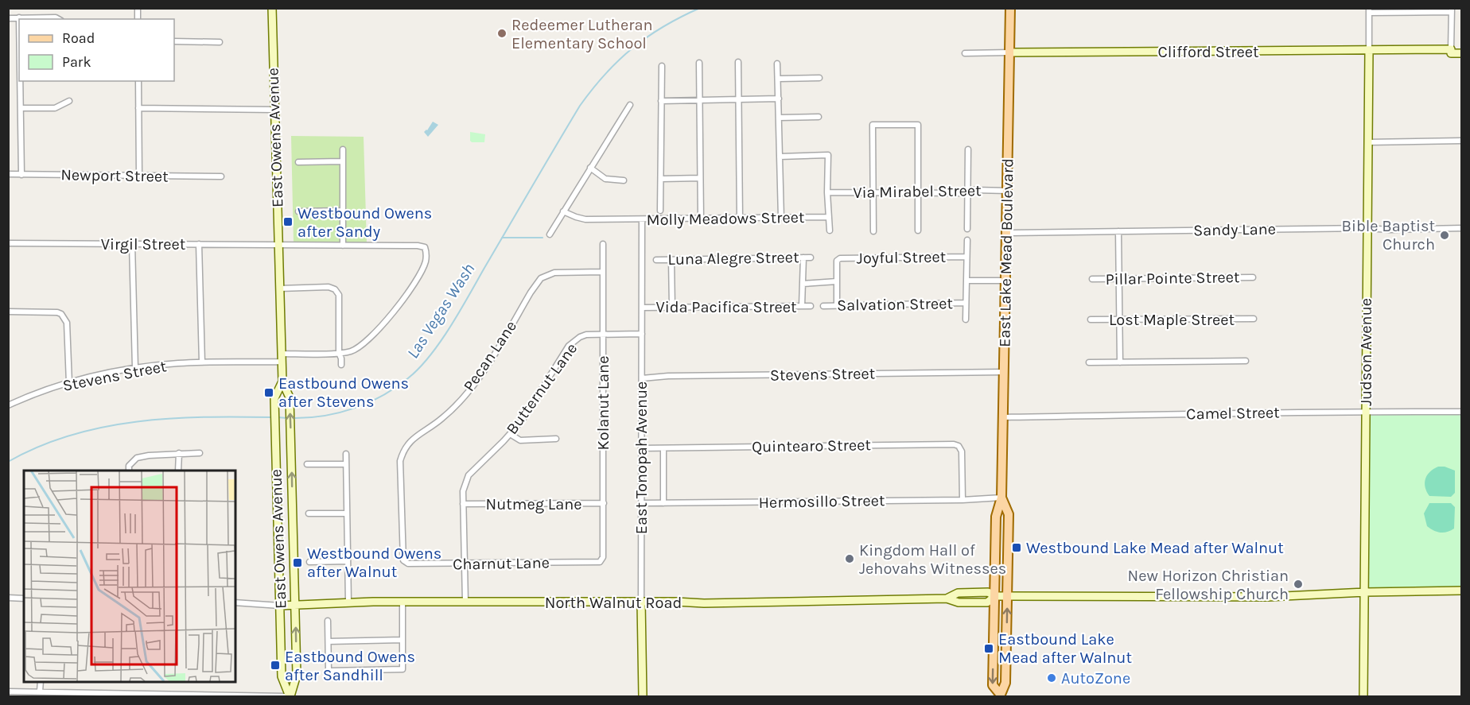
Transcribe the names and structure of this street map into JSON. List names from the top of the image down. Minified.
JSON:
{"streets":{"main road":["East Lake Mead Boulevard"],"street":["Clifford Street","East Owens Avenue","Newport Street","Via Mirabel Street","Molly Meadows Street","Sandy Lane","Virgil Street","Joyful Street","Luna Alegre Street","Pillar Pointe Street","Salvation Street","Vida Pacifica Street","Lost Maple Street","Judson Avenue","Pecan Lane","Stevens Street","Butternut Lane","Kolanut Lane","Camel Street","Quintearo Street","East Tonopah Avenue","Hermosillo Street","Nutmeg Lane","Charnut Lane","North Walnut Road"]},"crossings":[["Clifford Street","East Lake Mead Boulevard"],["Clifford Street","Judson Avenue"],["East Owens Avenue","Virgil Street"],["East Owens Avenue","Stevens Street"],["East Owens Avenue","North Walnut Road"],["Via Mirabel Street","East Lake Mead Boulevard"],["Molly Meadows Street","East Tonopah Avenue"],["Sandy Lane","East Lake Mead Boulevard"],["Sandy Lane","Judson Avenue"],["East Lake Mead Boulevard","Stevens Street"],["East Lake Mead Boulevard","Camel Street"],["East Lake Mead Boulevard","Hermosillo Street"],["East Lake Mead Boulevard","North Walnut Road"],["Vida Pacifica Street","East Tonopah Avenue"],["Judson Avenue","Camel Street"],["Judson Avenue","North Walnut Road"],["Pecan Lane","Kolanut Lane"],["Pecan Lane","Charnut Lane"],["Stevens Street","East Tonopah Avenue"],["Butternut Lane","Kolanut Lane"],["Butternut Lane","East Tonopah Avenue"],["Butternut Lane","Nutmeg Lane"],["Butternut Lane","Charnut Lane"],["Butternut Lane","North Walnut Road"],["Kolanut Lane","Nutmeg Lane"],["Kolanut Lane","Charnut Lane"],["Quintearo Street","East Tonopah Avenue"],["Quintearo Street","Hermosillo Street"],["East Tonopah Avenue","Hermosillo Street"],["East Tonopah Avenue","North Walnut Road"]],"water":["Las Vegas Wash"],"places":{"other":["Redeemer Lutheran Elementary School","Bible Baptist Church","Kingdom Hall of Jehovahs Witnesses","New Horizon Christian Fellowship Church","AutoZone"],"transit":["Westbound Owens after Sandy","Eastbound Owens after Stevens","Westbound Lake Mead after Walnut","Westbound Owens after Walnut","Eastbound Lake Mead after Walnut","Eastbound Owens after Sandhill"]},"legend":["Road","Park"]}
